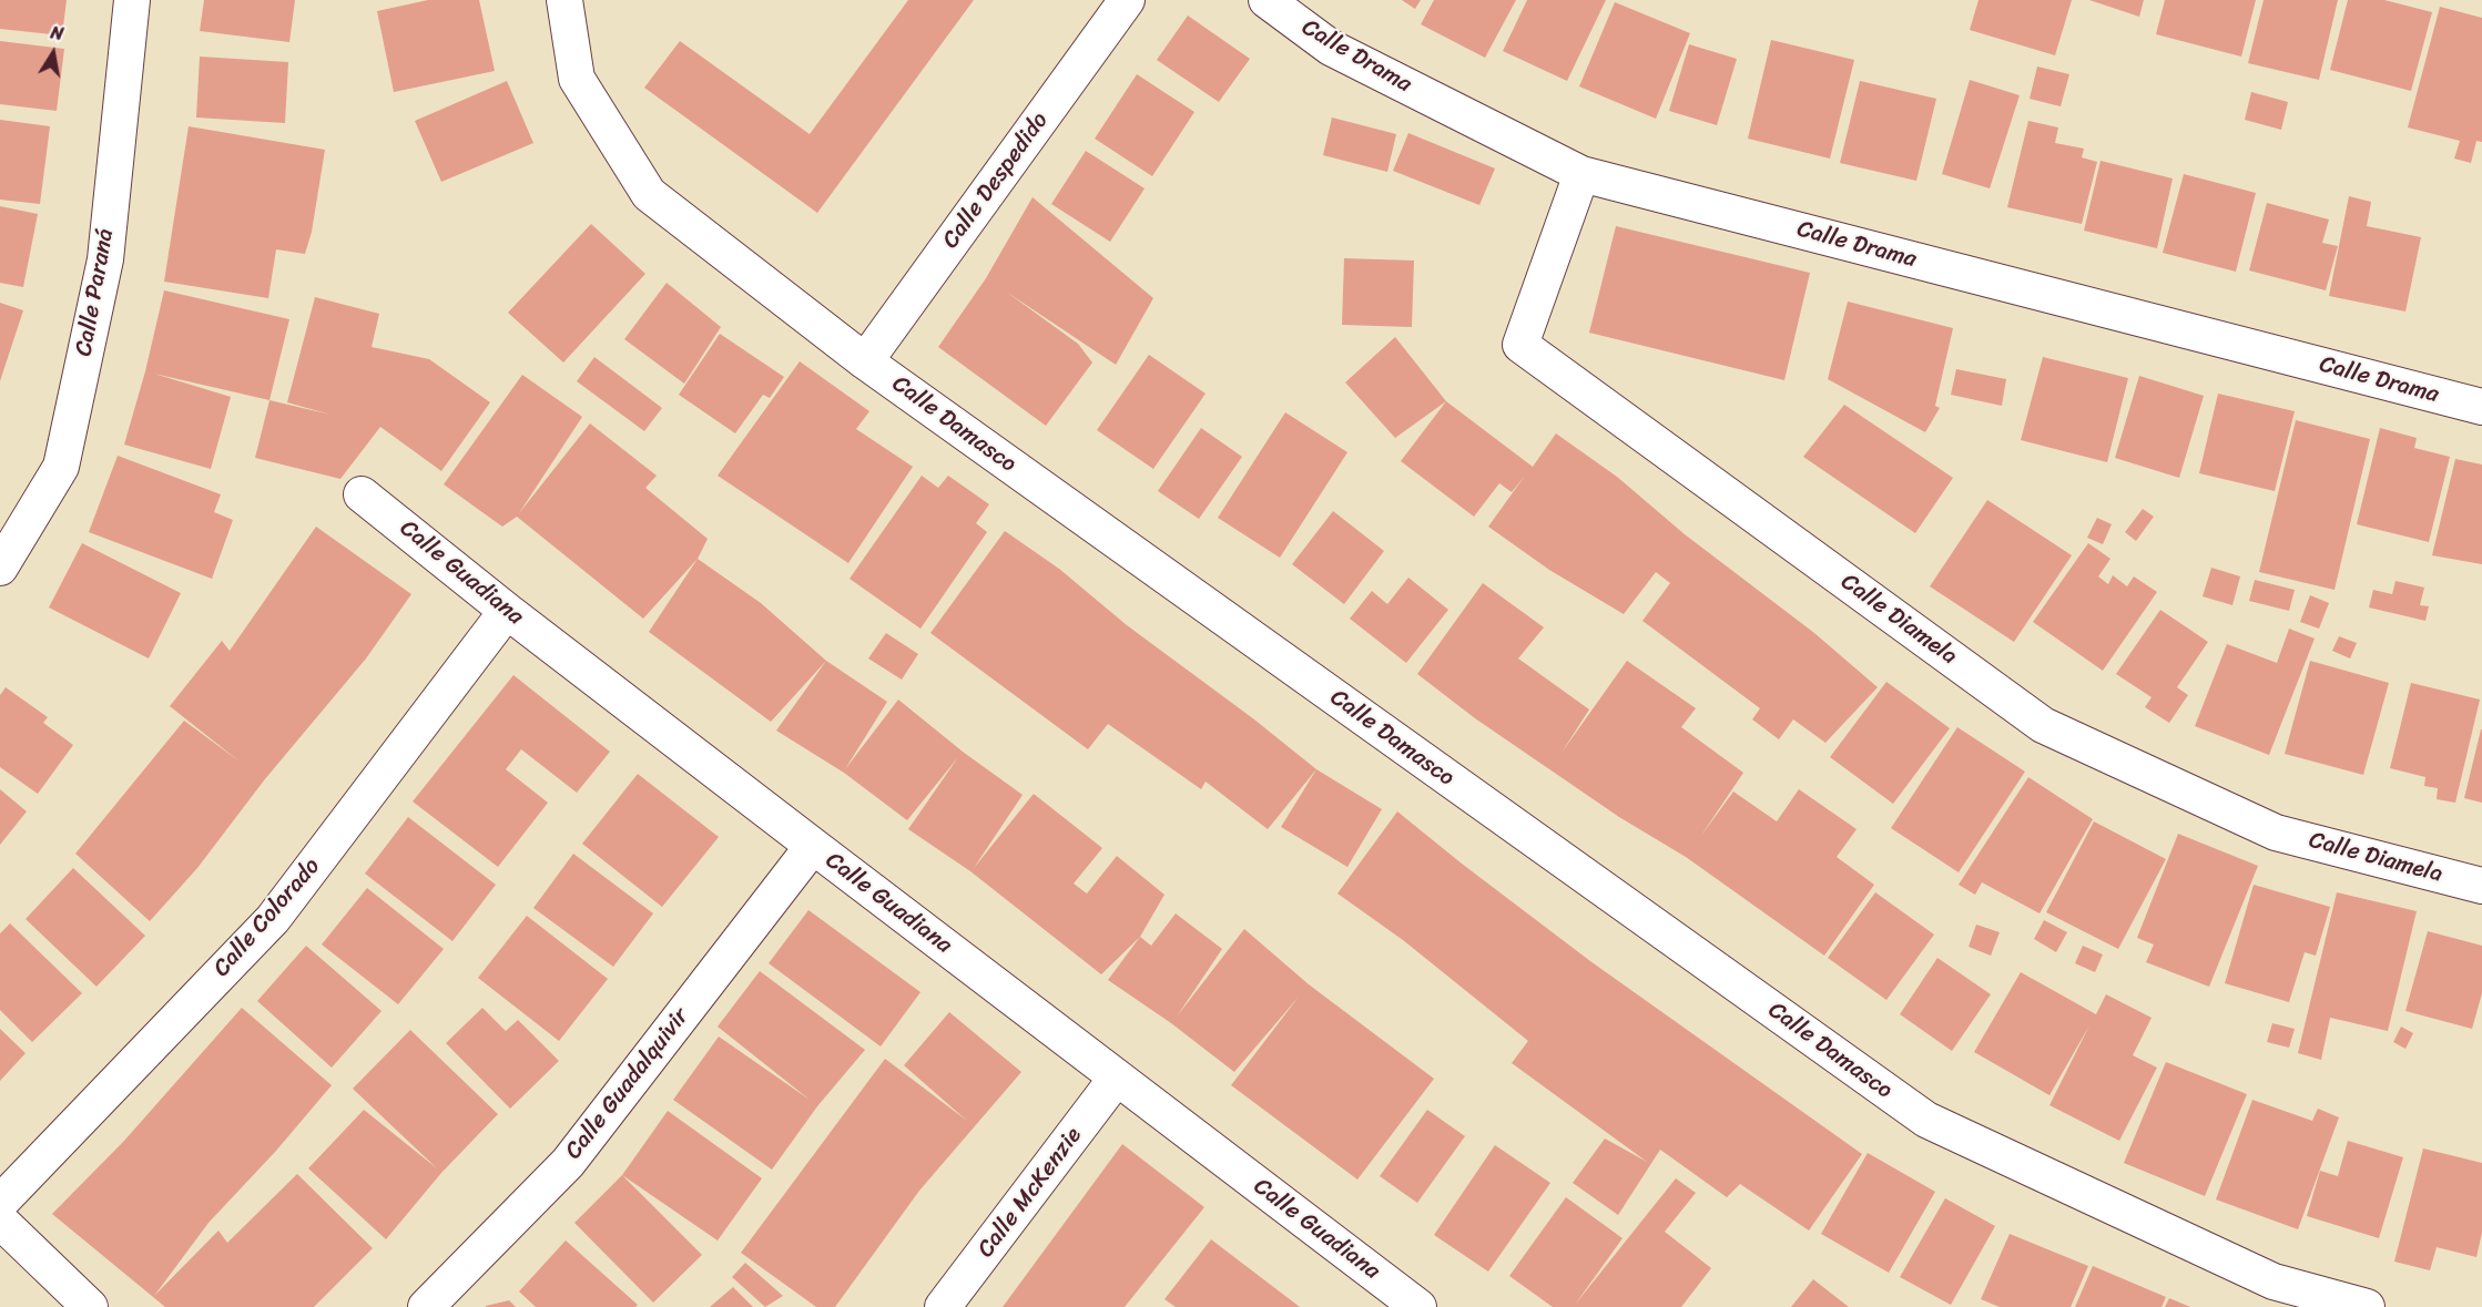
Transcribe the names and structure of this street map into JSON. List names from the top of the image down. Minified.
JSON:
{"streets":{"street":["Calle Drama","Calle Despedido","Calle Paraná","Calle Damasco","Calle Guadiana","Calle Diamela","Calle Colorado","Calle Guadalquivir","Calle McKenzie"]},"crossings":[["Calle Drama","Calle Diamela"],["Calle Despedido","Calle Damasco"],["Calle Guadiana","Calle Colorado"],["Calle Guadiana","Calle Guadalquivir"],["Calle Guadiana","Calle McKenzie"]],"north":"top"}
